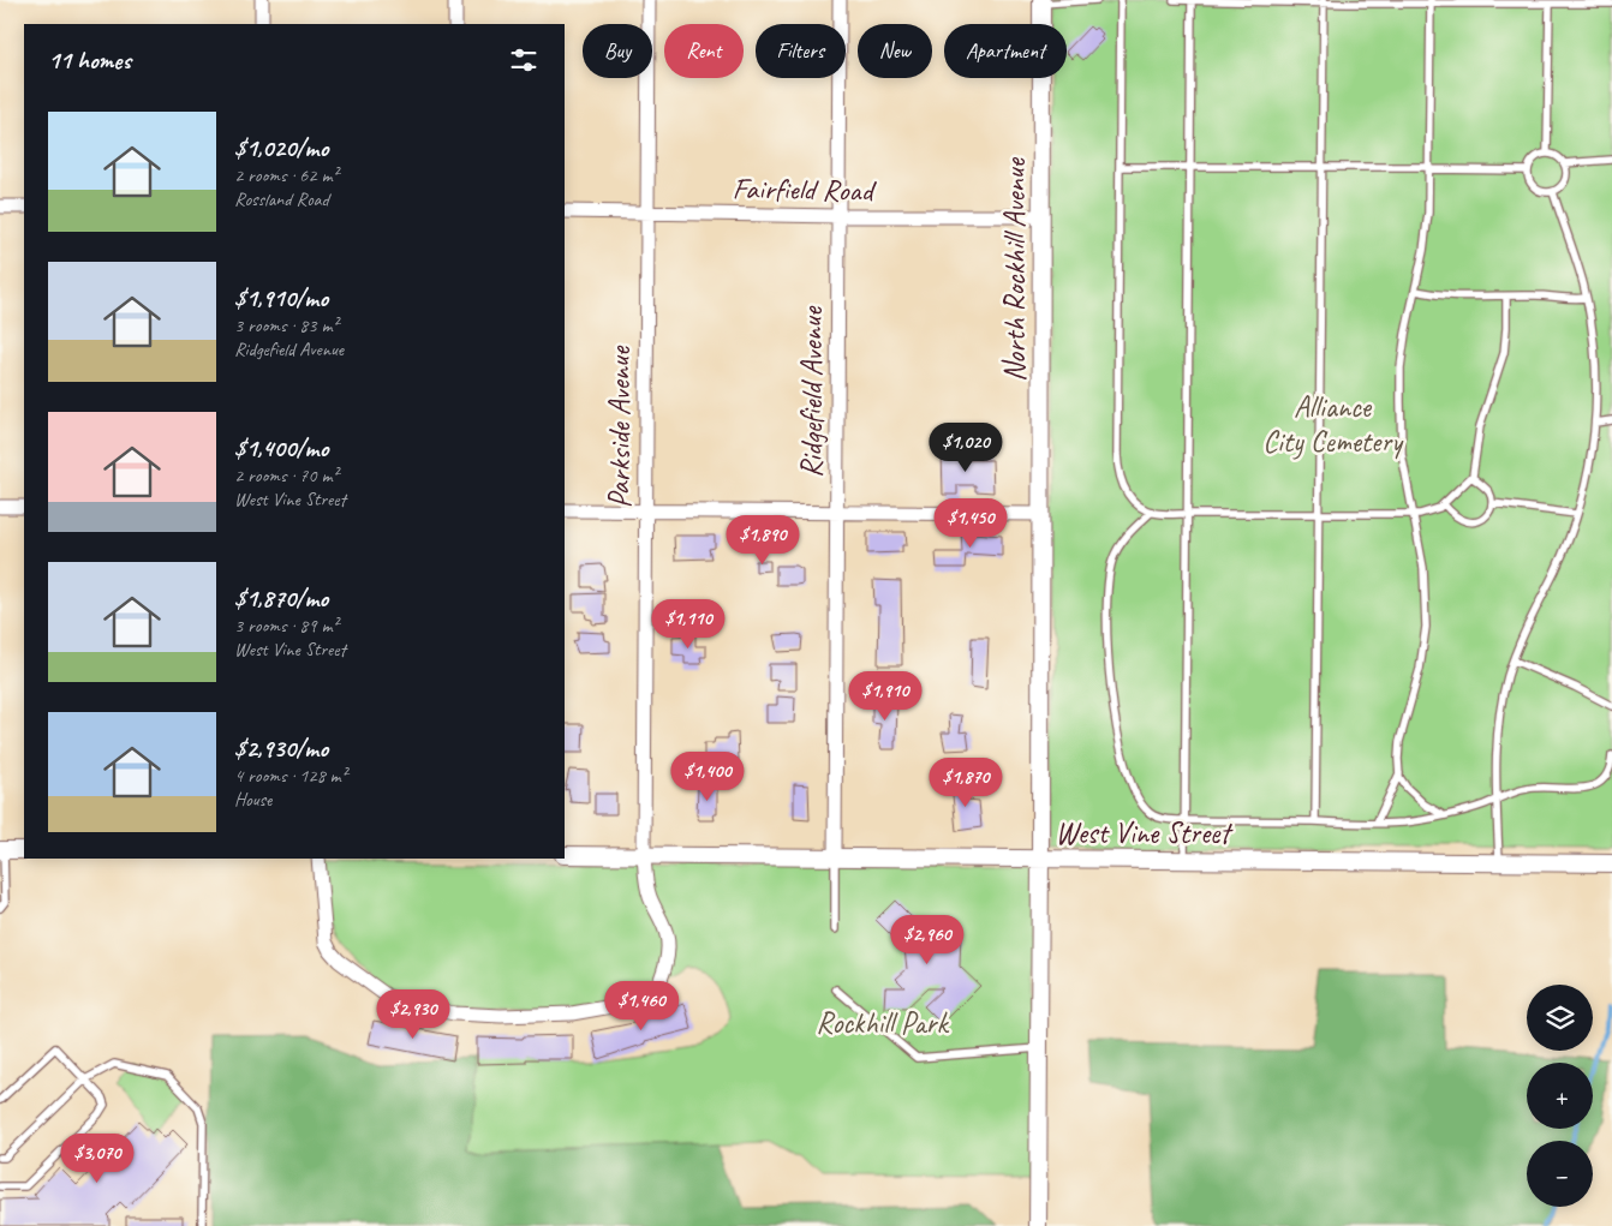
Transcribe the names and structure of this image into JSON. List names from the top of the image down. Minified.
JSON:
{"streets":{"street":["Fairfield Road","North Rockhill Avenue","Ridgefield Avenue","Parkside Avenue","West Vine Street"]},"crossings":[["Fairfield Road","North Rockhill Avenue"],["Fairfield Road","Ridgefield Avenue"],["Fairfield Road","Parkside Avenue"],["North Rockhill Avenue","West Vine Street"],["Ridgefield Avenue","West Vine Street"],["Parkside Avenue","West Vine Street"]],"parks":["Alliance City Cemetery","Rockhill Park"],"page":{"chip":["Buy","Rent","Filters","New","Apartment"],"heading":"11 homes","list":[{"name":"$1,020/mo","note":"2 rooms · 62 m² · Rossland Road"},{"name":"$1,910/mo","note":"3 rooms · 83 m² · Ridgefield Avenue"},{"name":"$1,400/mo","note":"2 rooms · 70 m² · West Vine Street"},{"name":"$1,870/mo","note":"3 rooms · 89 m² · West Vine Street"},{"name":"$2,930/mo","note":"4 rooms · 128 m² · House"}],"price":["$1,020","$1,450","$1,890","$1,110","$1,910","$1,400","$1,870","$2,960","$1,460","$2,930","$3,070"],"map_buttons":["+","−"]}}
